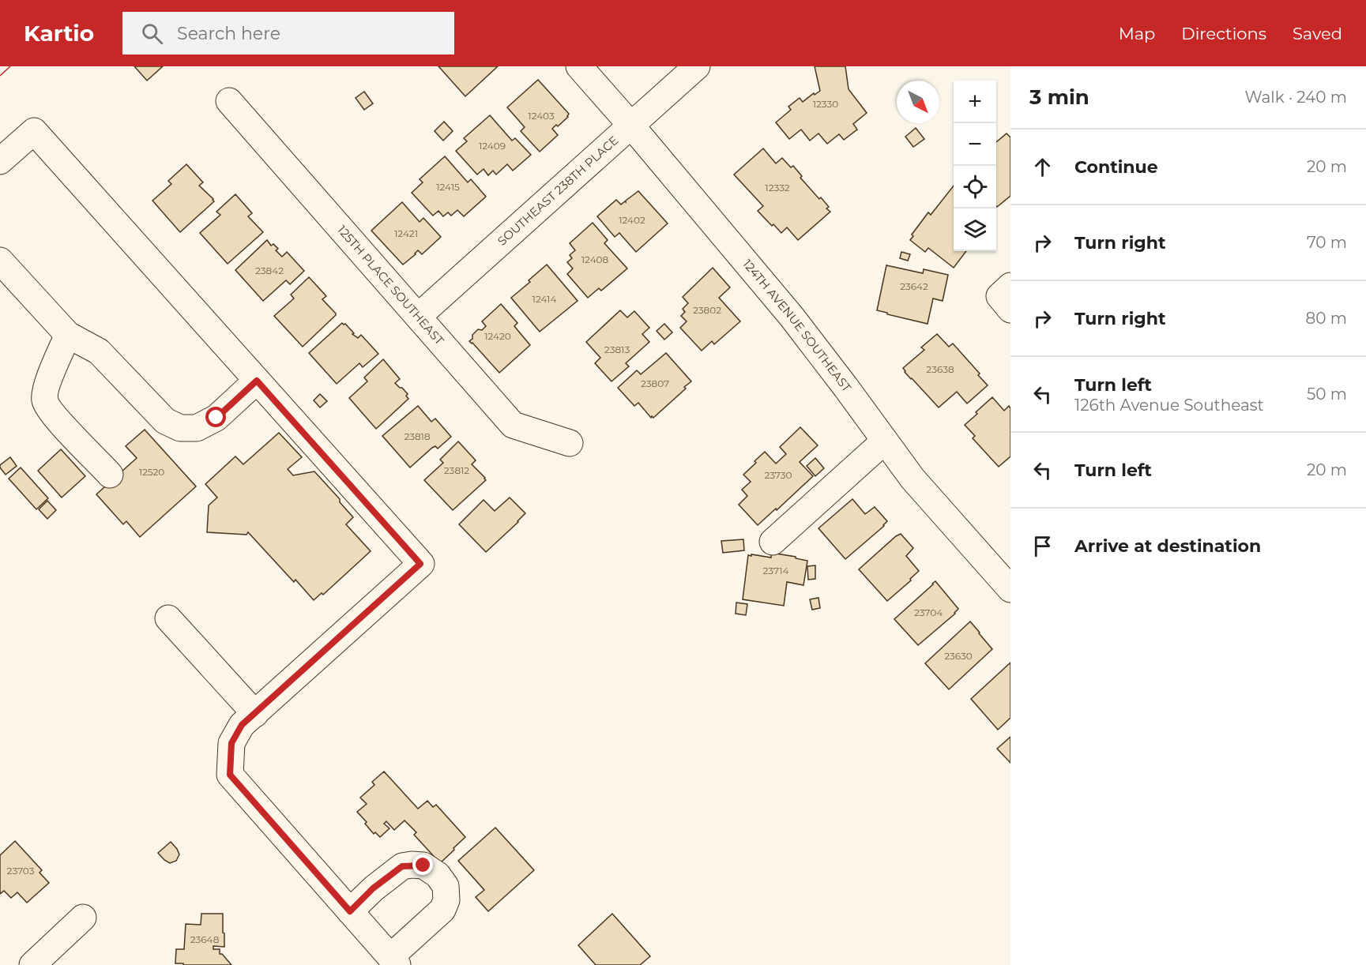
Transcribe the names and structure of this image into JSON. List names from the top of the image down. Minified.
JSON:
{"streets":{"street":["SOUTHEAST 238TH PLACE","125TH PLACE SOUTHEAST","124TH AVENUE SOUTHEAST"]},"crossings":[["SOUTHEAST 238TH PLACE","125TH PLACE SOUTHEAST"],["SOUTHEAST 238TH PLACE","124TH AVENUE SOUTHEAST"]],"house_numbers":["12330","12403","12409","12415","12332","12402","12421","12408","23842","23642","12414","23802","12420","23813","23638","23807","23818","23812","12520","23730","23714","23704","23630","23703","23648"],"north":"bottom right","page":{"header":"Kartio","search":"Search here","nav":["Map","Directions","Saved"],"heading":["3 min","Walk · 240 m"],"map_buttons":["+","−"],"list":[["Continue","20 m"],["Turn right","70 m"],["Turn right","80 m"],["Turn left","126th Avenue Southeast","50 m"],["Turn left","20 m"],"Arrive at destination"]}}
